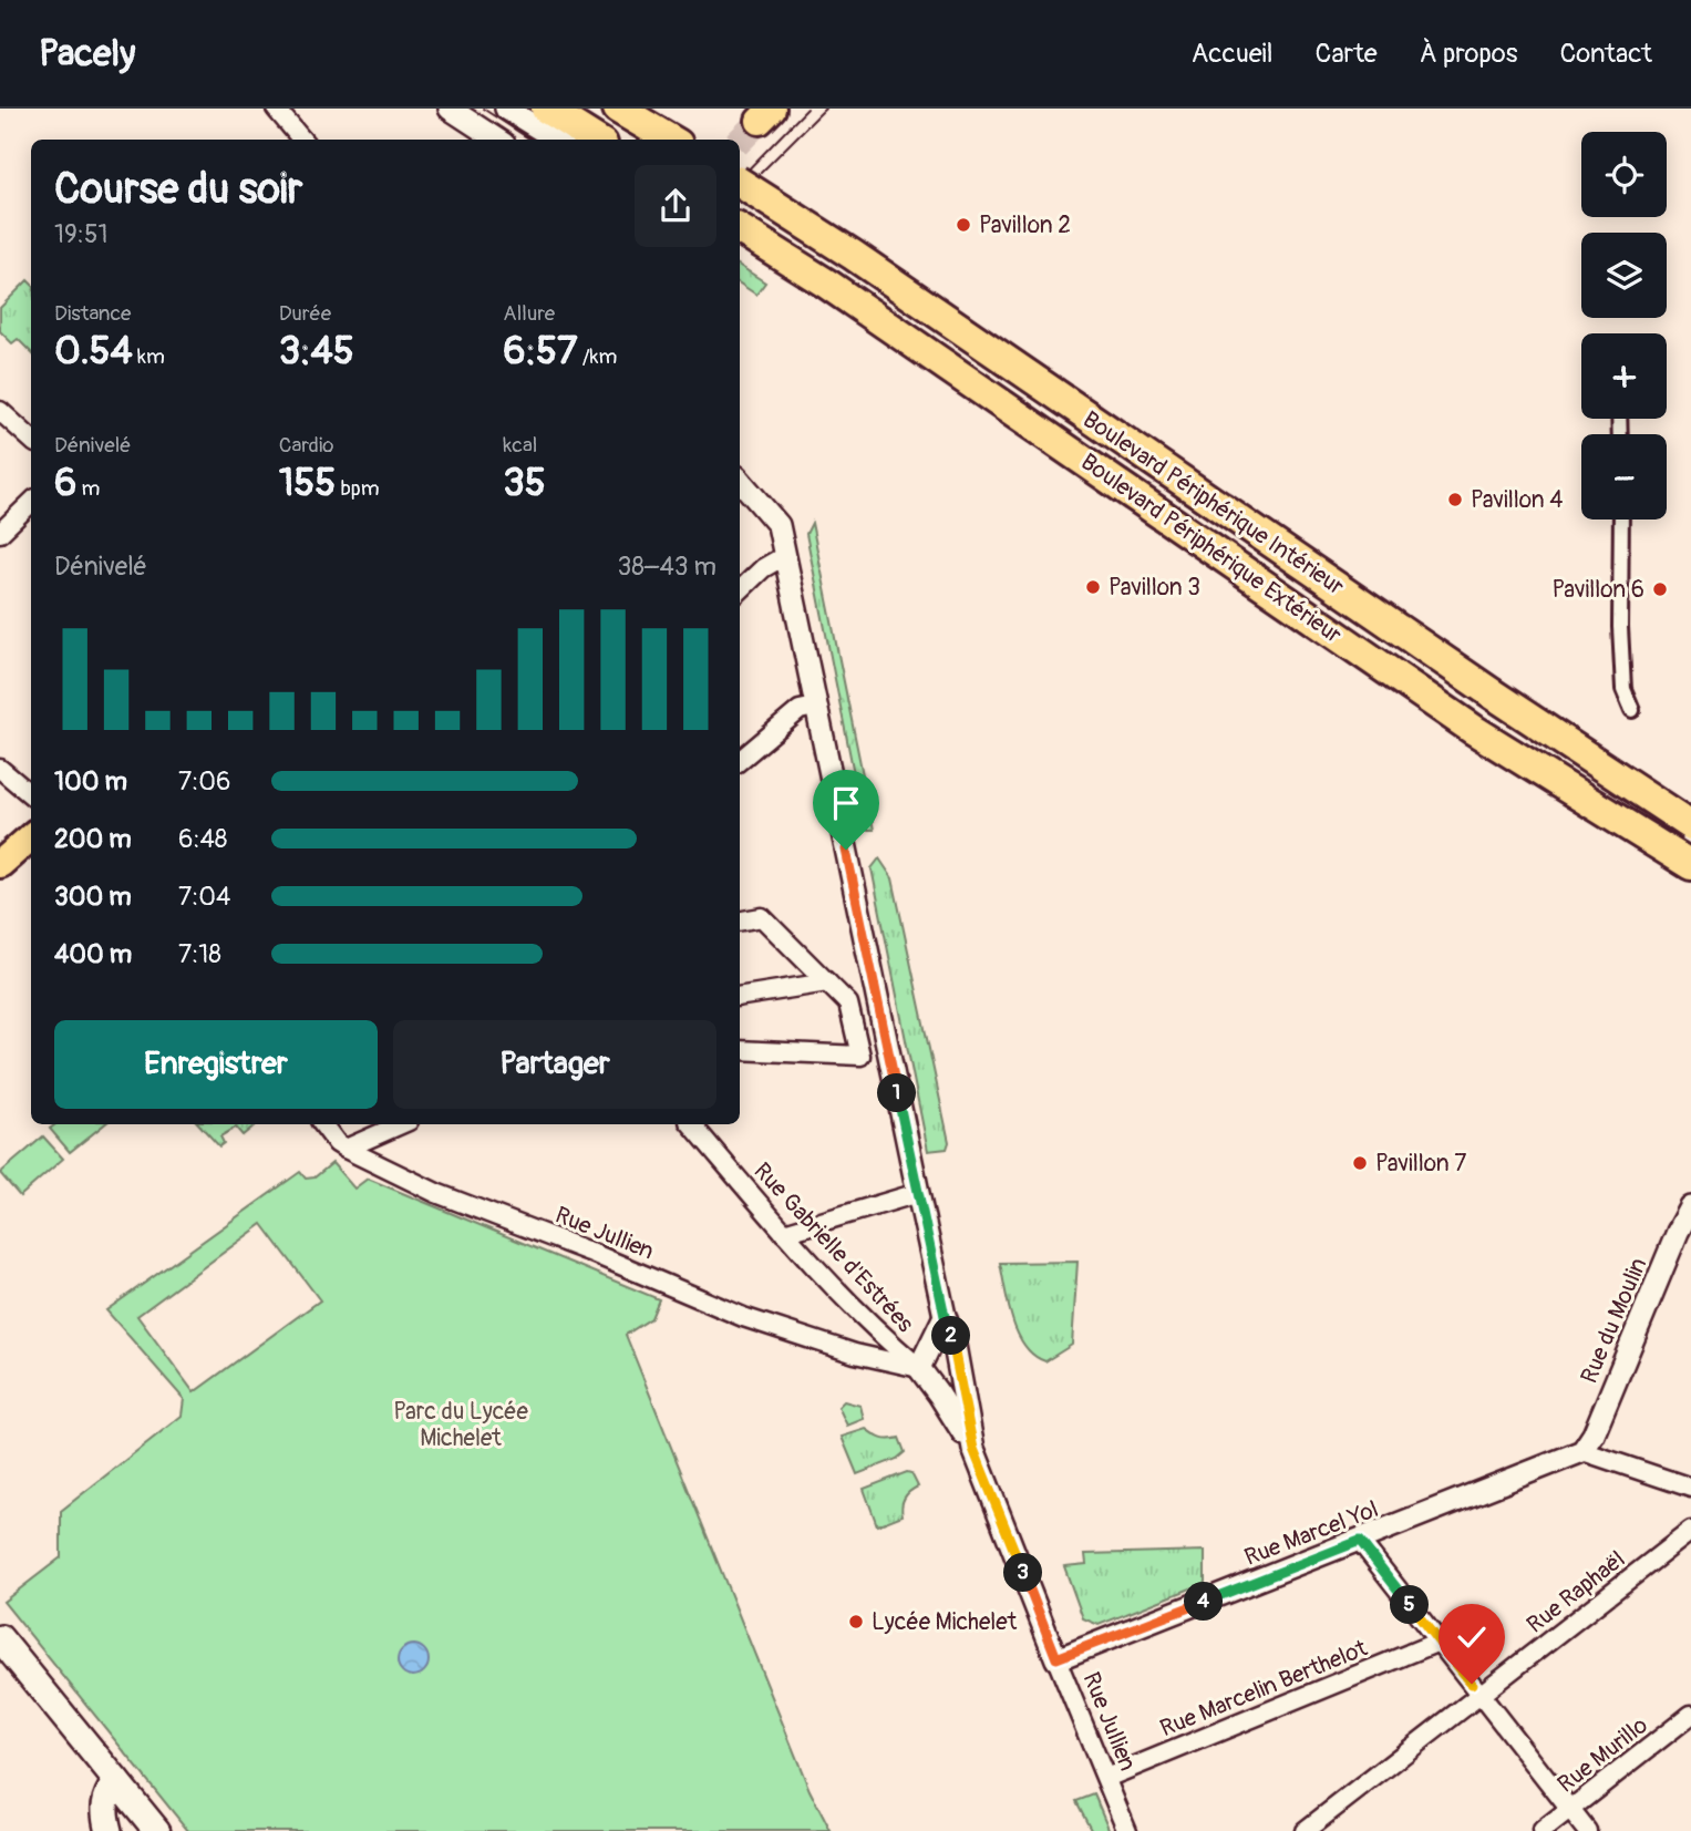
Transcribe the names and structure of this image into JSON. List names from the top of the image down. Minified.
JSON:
{"streets":{"highway":["Boulevard Périphérique Intérieur","Boulevard Périphérique Extérieur"],"street":["Rue Jullien","Rue Gabrielle d'Estrées","Rue du Moulin","Rue Marcel Yol","Rue Raphaël","Rue Marcelin Berthelot","Rue Murillo"]},"crossings":[["Rue Jullien","Rue Gabrielle d'Estrées"],["Rue Jullien","Rue Marcel Yol"],["Rue Jullien","Rue Marcelin Berthelot"],["Rue du Moulin","Rue Marcel Yol"]],"parks":["Parc du Lycée Michelet"],"places":["Pavillon 2","Pavillon 4","Pavillon 3","Pavillon 6","Pavillon 7","Lycée Michelet"],"page":{"header":"Pacely","nav":["Accueil","Carte","À propos","Contact"],"map_buttons":["+","−"],"heading":["Course du soir","19:51"],"stats":[["Distance","0.54 km"],["Durée","3:45"],["Allure","6:57 /km"],["Dénivelé","6 m"],["Cardio","155 bpm"],["kcal","35"]],"chart":["Dénivelé","38–43 m"],"list":[{"name":"100 m","note":"7:06"},{"name":"200 m","note":"6:48"},{"name":"300 m","note":"7:04"},{"name":"400 m","note":"7:18"}],"buttons":["Enregistrer","Partager"],"pins":["1","2","3","4","5"]}}
